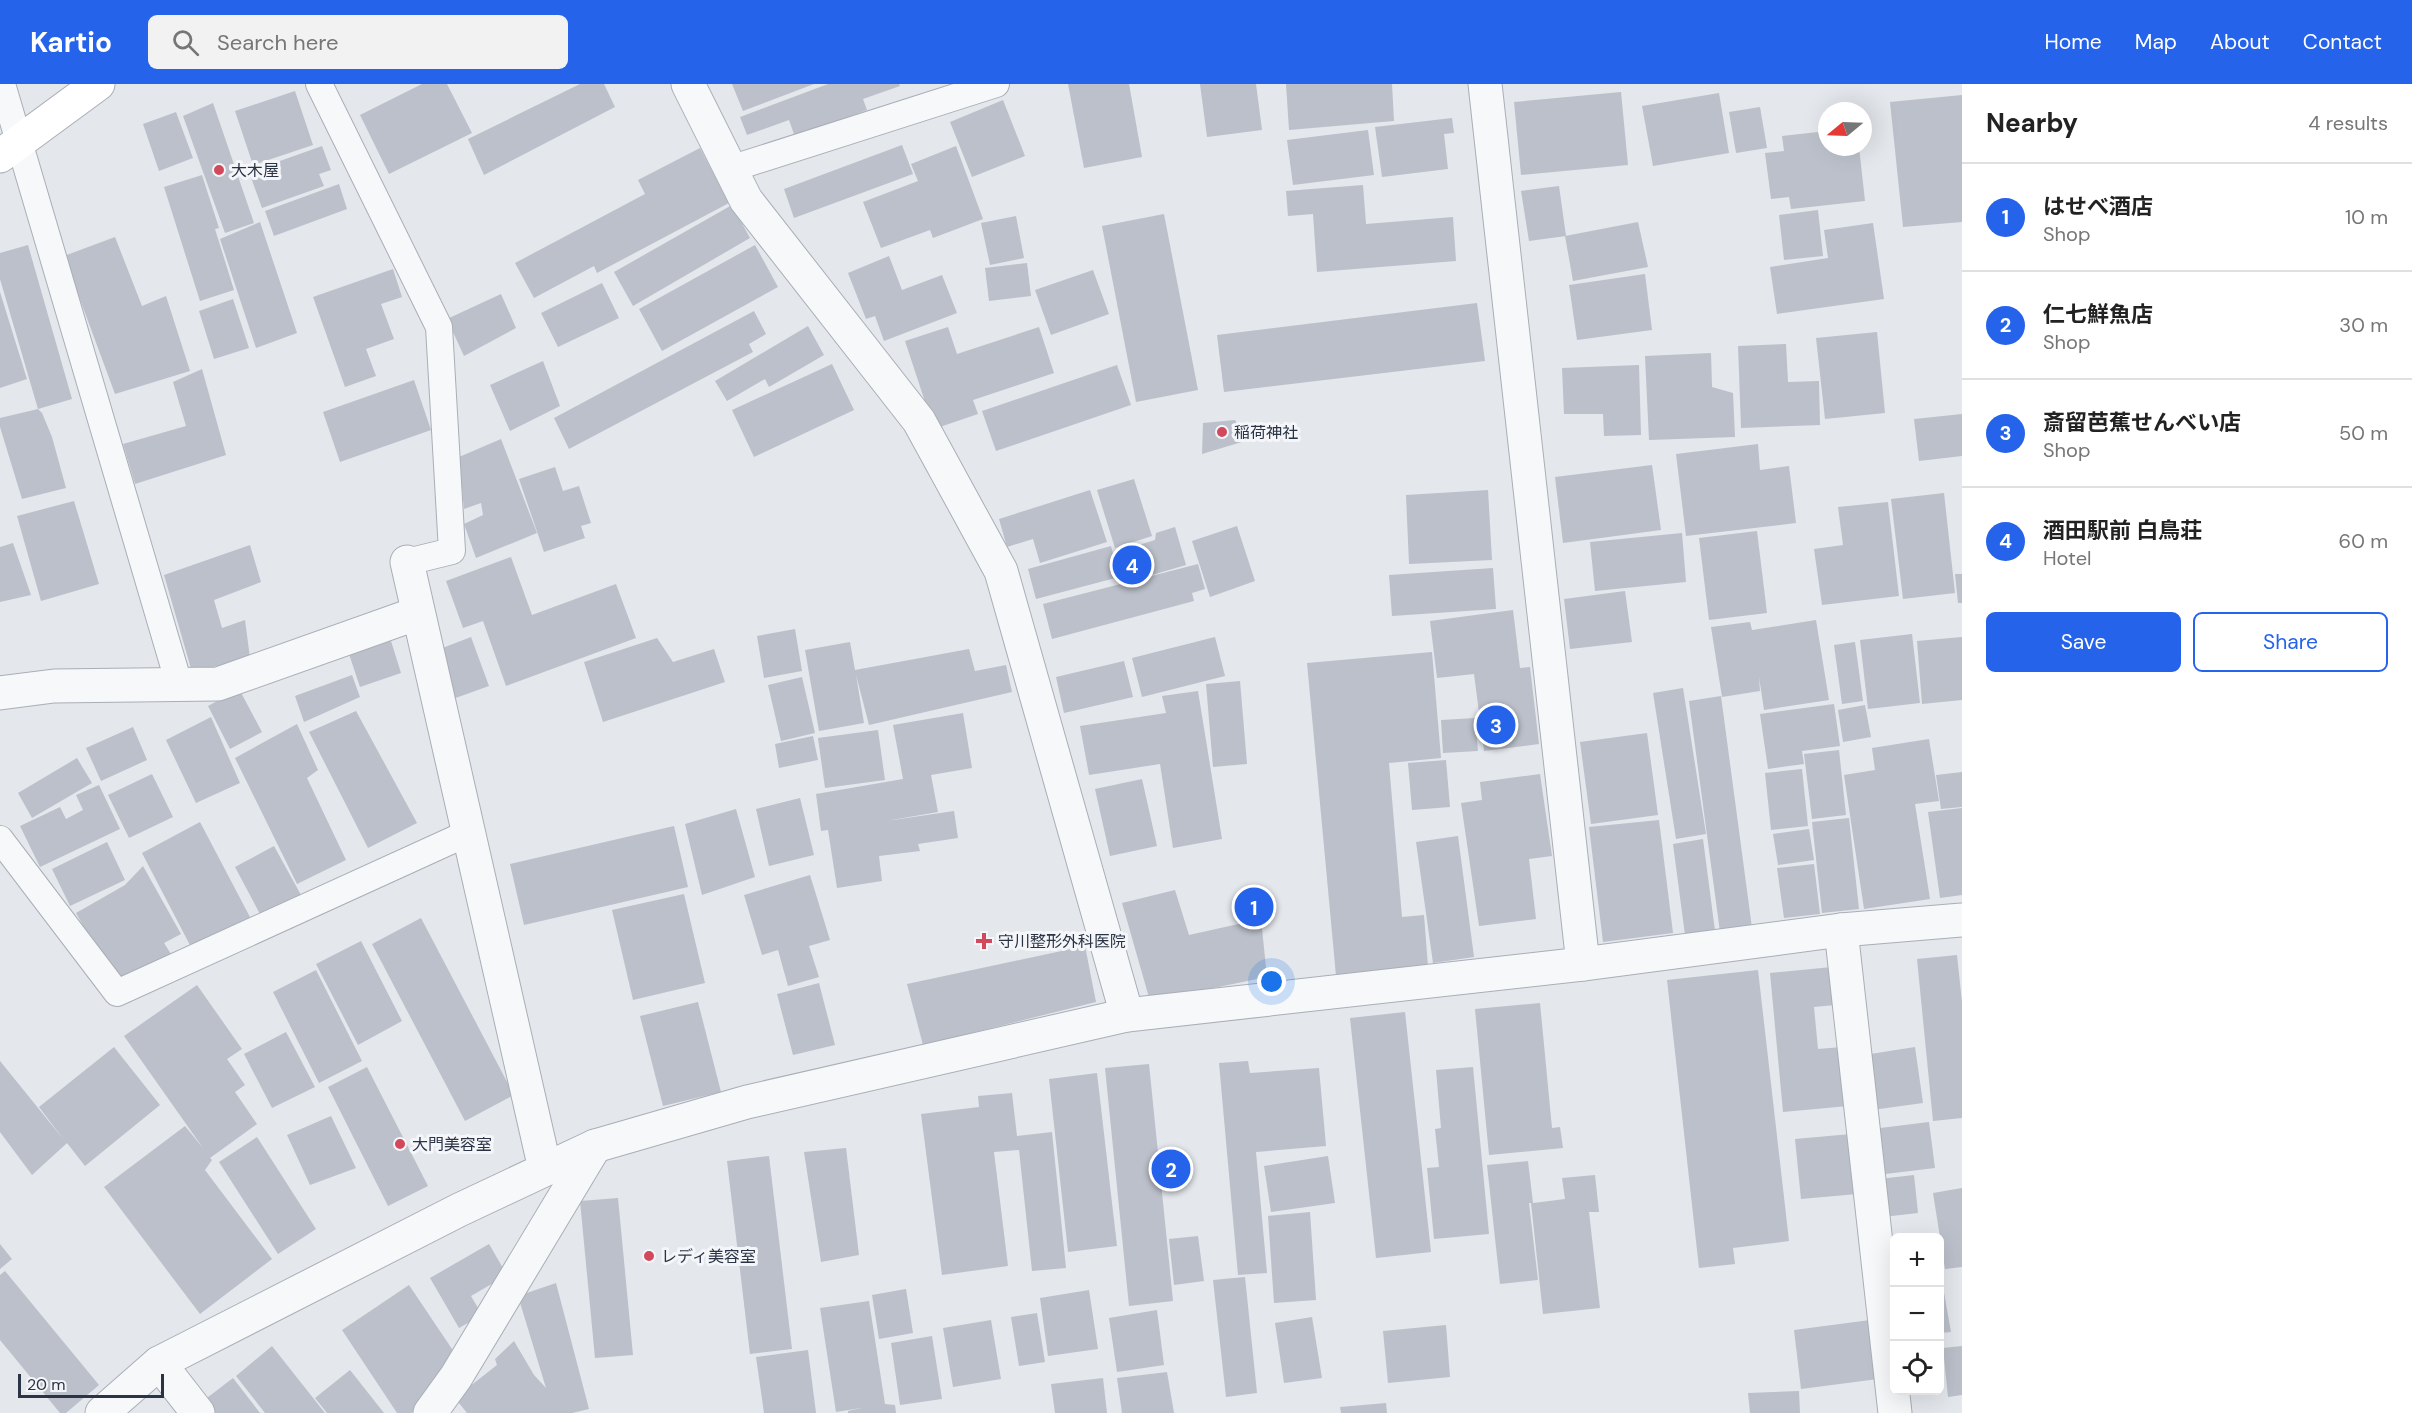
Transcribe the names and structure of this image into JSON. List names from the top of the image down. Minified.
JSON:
{"places":{"other":["大木屋","稲荷神社","大門美容室","レディ美容室"],"health":["守川整形外科医院"]},"scale_bar":"20 m","north":"left","page":{"header":"Kartio","search":"Search here","nav":["Home","Map","About","Contact"],"heading":["Nearby","4 results"],"list":[{"mark":"1","name":"はせべ酒店","note":"Shop","value":"10 m"},{"mark":"2","name":"仁七鮮魚店","note":"Shop","value":"30 m"},{"mark":"3","name":"斎留芭蕉せんべい店","note":"Shop","value":"50 m"},{"mark":"4","name":"酒田駅前 白鳥荘","note":"Hotel","value":"60 m"}],"pins":["4","3","1","2"],"buttons":["Save","Share"],"map_buttons":["+","−"],"scale":"20 m"}}
